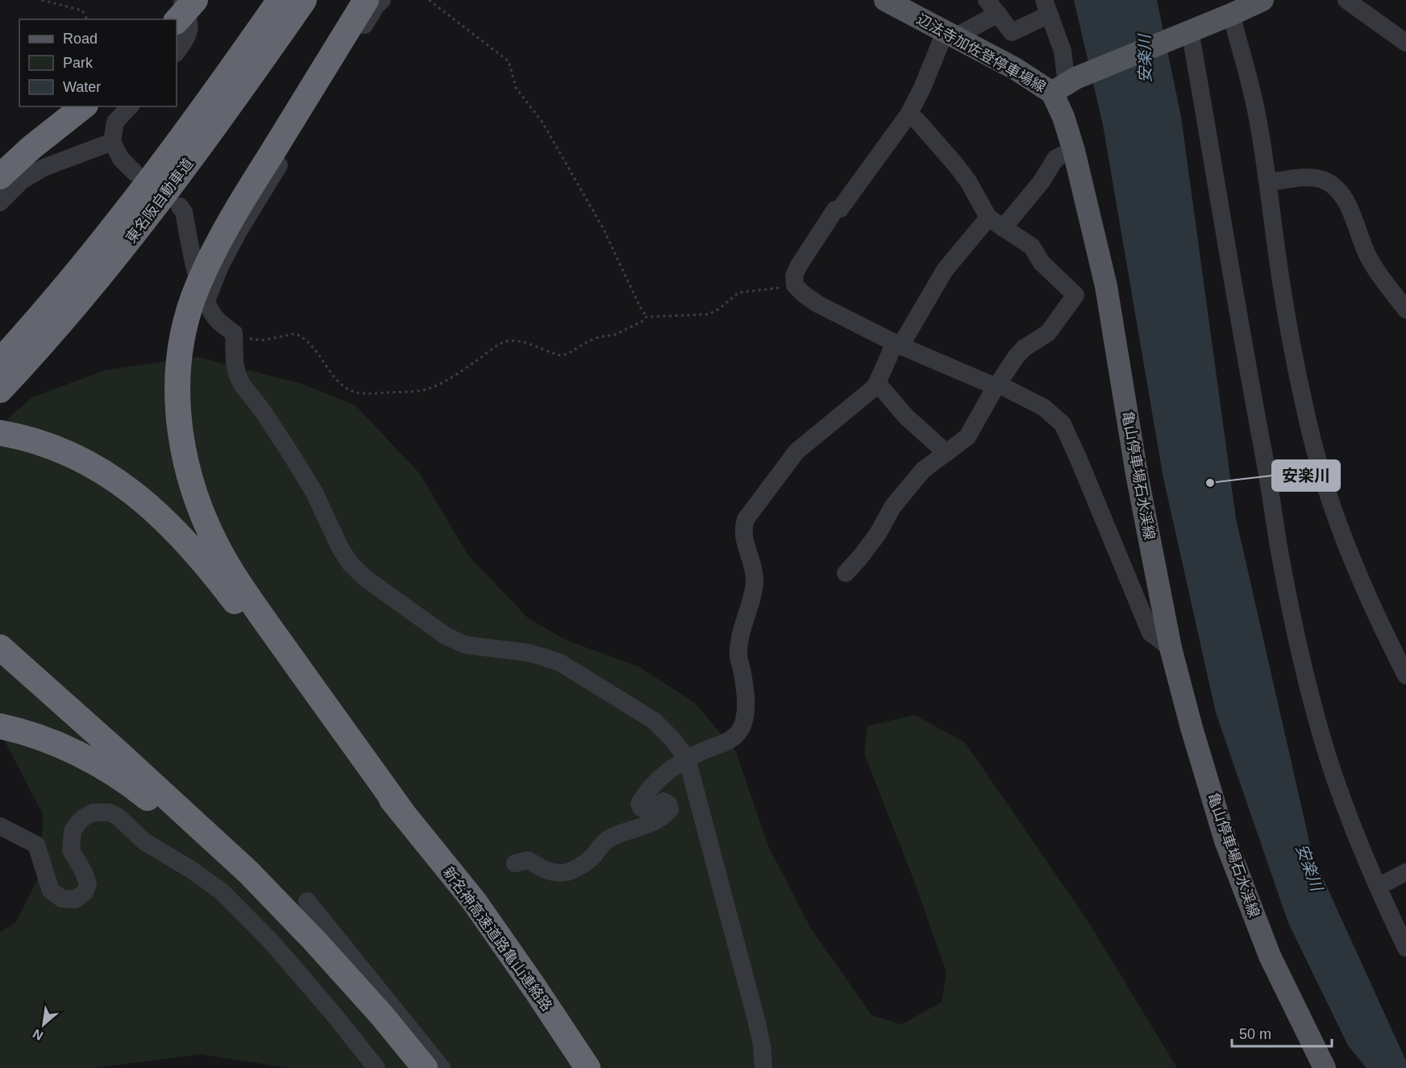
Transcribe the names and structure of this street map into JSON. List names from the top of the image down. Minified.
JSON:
{"streets":{"highway":["東名阪自動車道","新名神高速道路亀山連絡路"],"main road":["辺法寺加佐登停車場線","亀山停車場石水渓線"]},"crossings":[["辺法寺加佐登停車場線","亀山停車場石水渓線"]],"water":["安楽川"],"places":["安楽川"],"legend":["Road","Park","Water"],"scale_bar":"50 m","north":"bottom left"}
